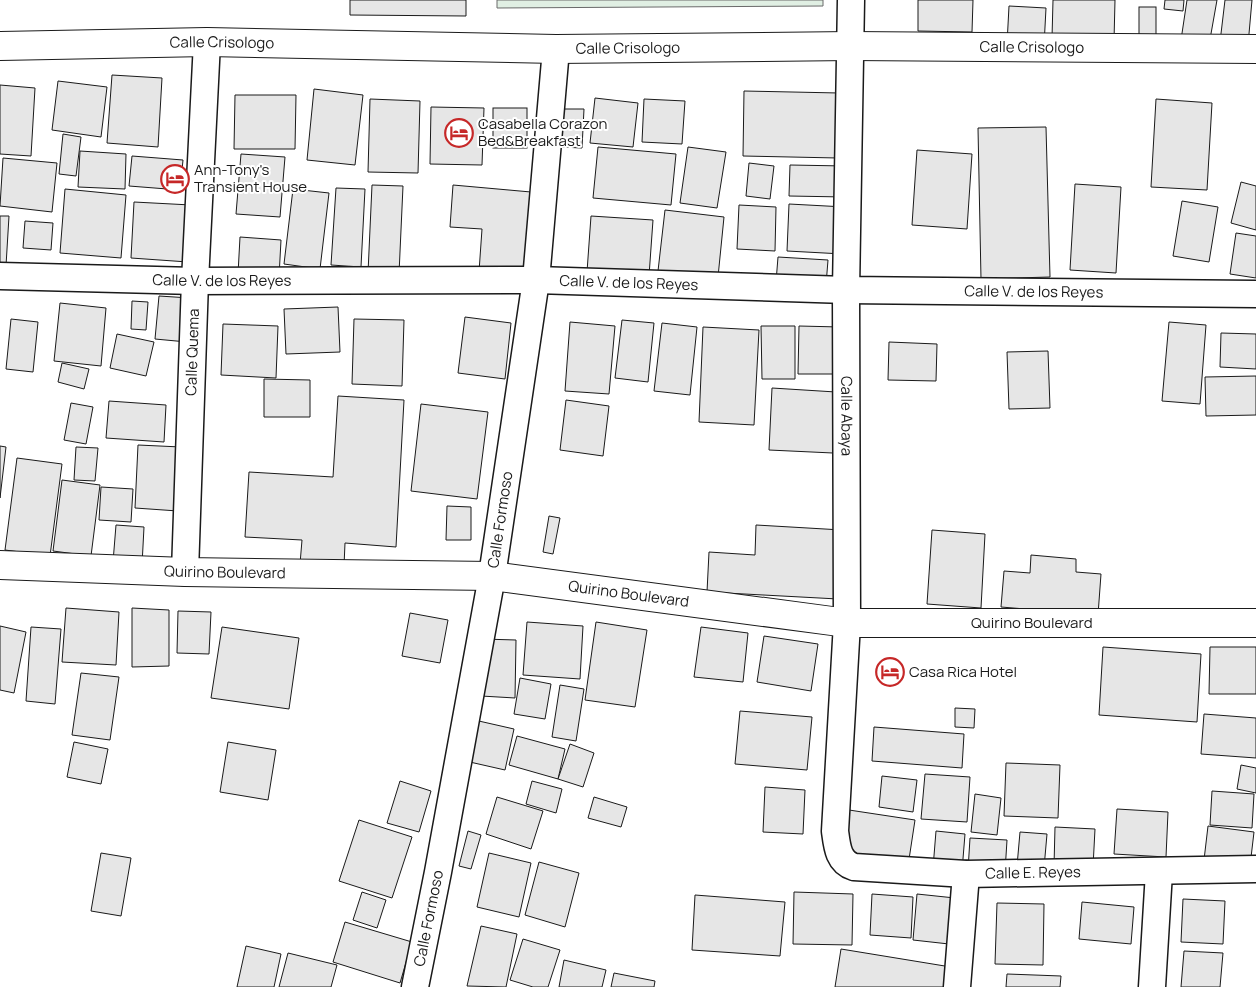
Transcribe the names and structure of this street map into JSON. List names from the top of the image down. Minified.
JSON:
{"streets":{"main road":["Calle Crisologo","Quirino Boulevard"],"street":["Calle V. de los Reyes","Calle Quema","Calle Abaya","Calle Formoso","Calle E. Reyes"]},"crossings":[["Calle Crisologo","Calle Quema"],["Calle Crisologo","Calle Abaya"],["Calle Crisologo","Calle Formoso"],["Calle V. de los Reyes","Calle Quema"],["Calle V. de los Reyes","Calle Abaya"],["Calle V. de los Reyes","Calle Formoso"],["Calle Quema","Quirino Boulevard"],["Calle Abaya","Quirino Boulevard"],["Calle Abaya","Calle E. Reyes"],["Calle Formoso","Quirino Boulevard"]],"places":{"hotel":["Casabella Corazon Bed&Breakfast","Ann-Tony's Transient House","Casa Rica Hotel"]}}
